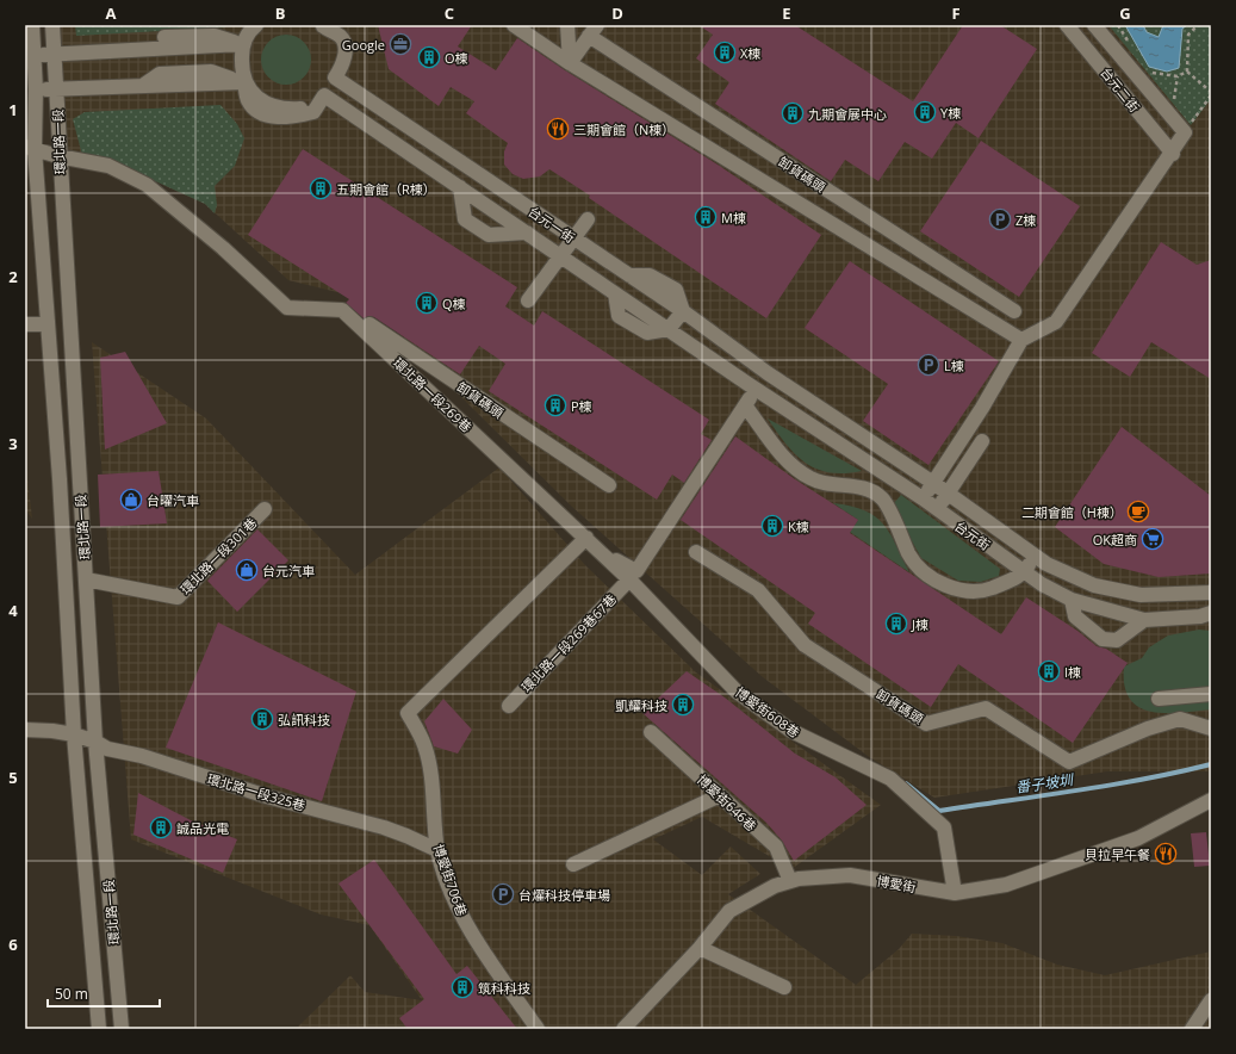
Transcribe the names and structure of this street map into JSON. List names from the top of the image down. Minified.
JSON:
{"streets":{"street":["台元二街","環北路一段","卸貨碼頭","台元一街","環北路一段269巷","台元街","環北路一段301巷","環北路一段269巷67巷","博愛街608巷","環北路一段325巷","博愛街646巷","博愛街706巷","博愛街"]},"crossings":[["環北路一段","環北路一段269巷"],["環北路一段","環北路一段301巷"],["環北路一段","環北路一段325巷"],["卸貨碼頭","環北路一段269巷"],["台元一街","台元街"],["環北路一段269巷","博愛街608巷"],["環北路一段269巷","博愛街706巷"],["環北路一段269巷67巷","博愛街608巷"],["博愛街608巷","博愛街706巷"],["博愛街608巷","博愛街"],["環北路一段325巷","博愛街706巷"],["博愛街646巷","博愛街"]],"water":["番子坡圳"],"places":{"office":["Google"],"building":["X棟","O棟","Y棟","九期會展中心","五期會館（R棟）","M棟","Q棟","P棟","K棟","J棟","I棟","凱耀科技","弘訊科技","誠品光電","筑科科技"],"restaurant":["三期會館（N棟）","貝拉早午餐"],"parking":["Z棟","L棟","台燿科技停車場"],"shop":["台曜汽車","台元汽車"],"cafe":["二期會館（H棟）"],"supermarket":["OK超商"]},"scale_bar":"50 m","grid":{"columns":["A","B","C","D","E","F","G"],"rows":["1","2","3","4","5","6"]}}
